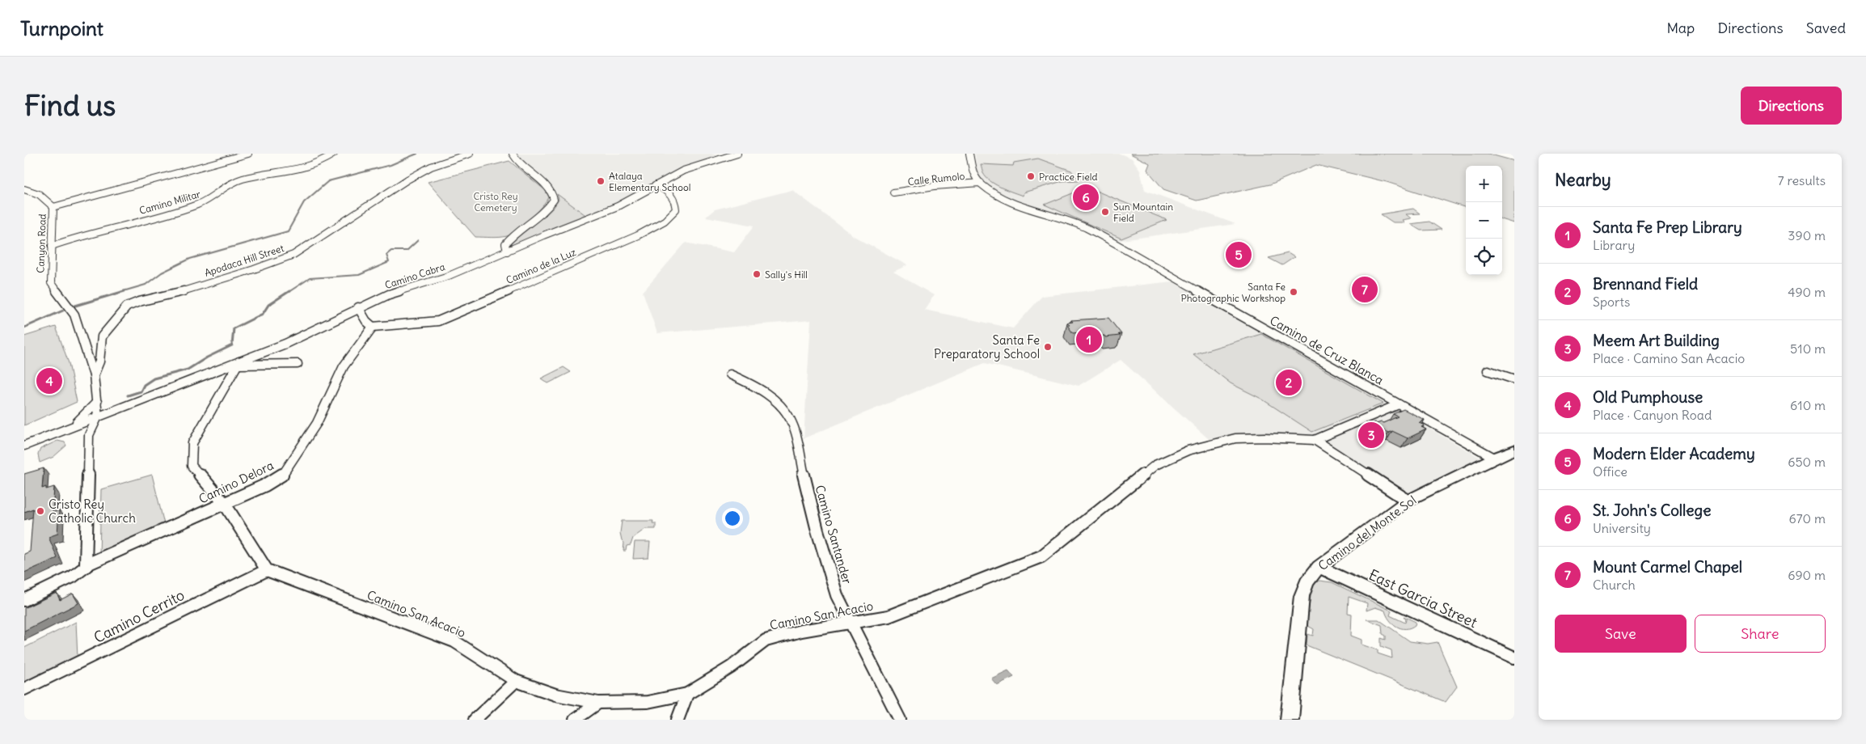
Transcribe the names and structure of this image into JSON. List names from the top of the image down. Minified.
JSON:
{"streets":{"street":["Calle Rumolo","Camino Militar","Canyon Road","Apodaca Hill Street","Camino de la Luz","Camino Cabra","Camino de Cruz Blanca","Camino Delora","Camino del Monte Sol","Camino Santander","East Garcia Street","Camino San Acacio","Camino Cerrito"]},"crossings":[["Calle Rumolo","Camino de Cruz Blanca"],["Camino Militar","Canyon Road"],["Canyon Road","Apodaca Hill Street"],["Canyon Road","Camino Cabra"],["Camino de la Luz","Camino Cabra"],["Camino de la Luz","Camino Delora"],["Camino de Cruz Blanca","Camino del Monte Sol"],["Camino de Cruz Blanca","Camino San Acacio"],["Camino del Monte Sol","East Garcia Street"],["Camino Santander","Camino San Acacio"],["Camino San Acacio","Camino Cerrito"]],"parks":["Cristo Rey Cemetery"],"places":["Practice Field","Atalaya Elementary School","Sun Mountain Field","Sally's Hill","Santa Fe Photographic Workshop","Santa Fe Preparatory School","Cristo Rey Catholic Church"],"page":{"header":"Turnpoint","nav":["Map","Directions","Saved"],"buttons":["Directions",["Save","Share"]],"title":"Find us","heading":["Nearby","7 results"],"map_buttons":["+","−"],"pins":["6","5","7","1","4","2","3"],"list":[{"mark":"1","name":"Santa Fe Prep Library","note":"Library","value":"390 m"},{"mark":"2","name":"Brennand Field","note":"Sports","value":"490 m"},{"mark":"3","name":"Meem Art Building","note":"Place · Camino San Acacio","value":"510 m"},{"mark":"4","name":"Old Pumphouse","note":"Place · Canyon Road","value":"610 m"},{"mark":"5","name":"Modern Elder Academy","note":"Office","value":"650 m"},{"mark":"6","name":"St. John's College","note":"University","value":"670 m"},{"mark":"7","name":"Mount Carmel Chapel","note":"Church","value":"690 m"}]}}
